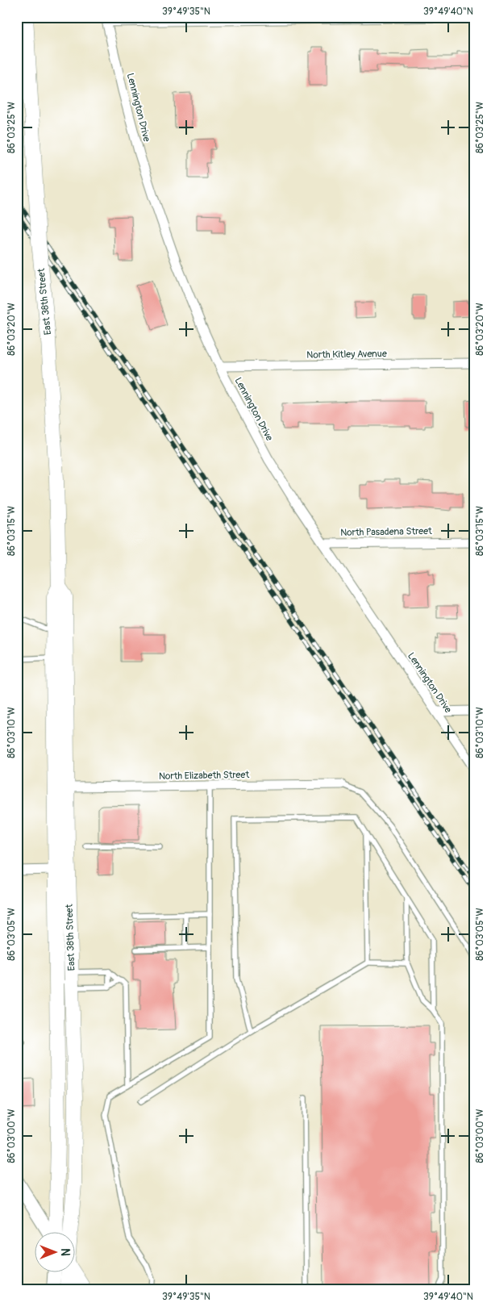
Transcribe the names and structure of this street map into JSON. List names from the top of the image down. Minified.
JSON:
{"streets":{"main road":["East 38th Street"],"street":["Lennington Drive","North Kitley Avenue","North Pasadena Street","North Elizabeth Street"]},"crossings":[["Lennington Drive","North Kitley Avenue"],["Lennington Drive","North Pasadena Street"],["East 38th Street","North Elizabeth Street"]],"north":"right","coordinates":["39°49'35\"N","39°49'40\"N","86°03'25\"W","86°03'20\"W","86°03'15\"W","86°03'10\"W","86°03'05\"W","86°03'00\"W"]}
